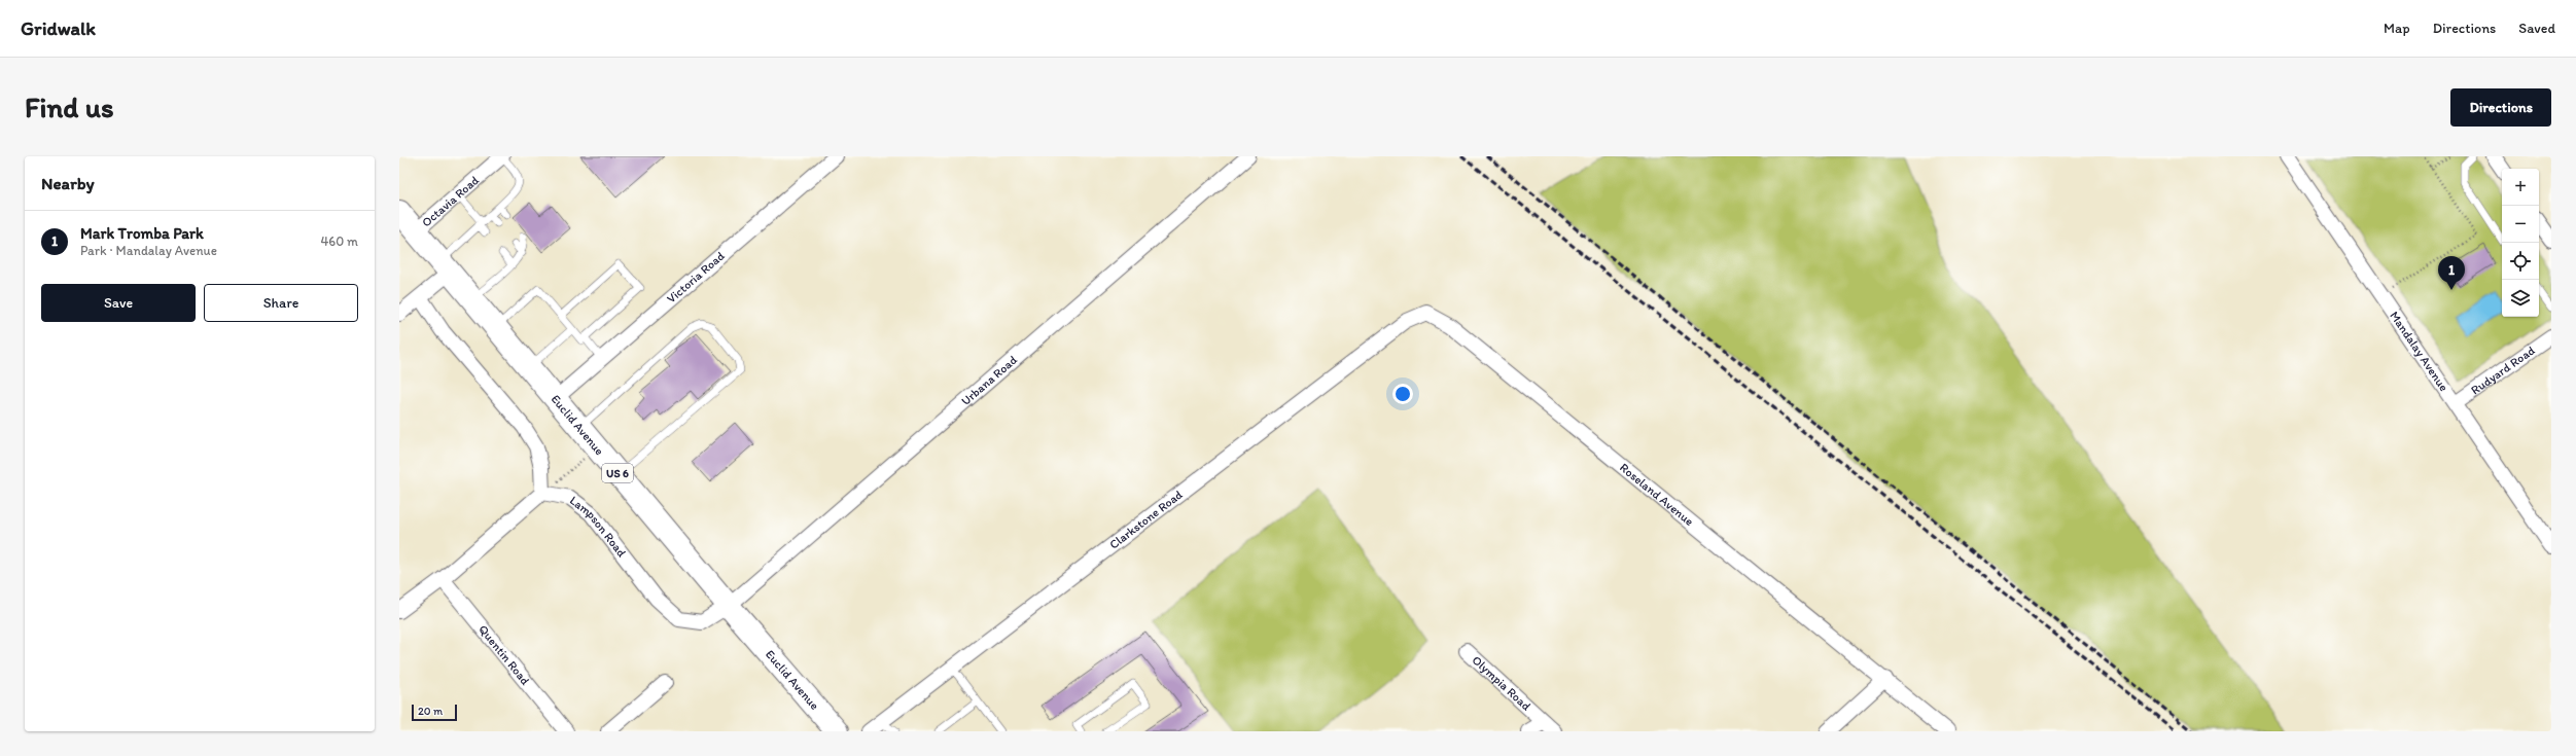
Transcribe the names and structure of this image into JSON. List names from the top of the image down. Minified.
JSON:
{"streets":{"main road":["Euclid Avenue","US 6"],"street":["Octavia Road","Victoria Road","Mandalay Avenue","Rudyard Road","Urbana Road","Roseland Avenue","Clarkstone Road","Lampson Road","Quentin Road","Olympia Road"]},"crossings":[["Octavia Road","Euclid Avenue"],["Victoria Road","Euclid Avenue"],["Mandalay Avenue","Rudyard Road"],["Urbana Road","Euclid Avenue"],["Urbana Road","Lampson Road"],["Euclid Avenue","Lampson Road"],["Roseland Avenue","Clarkstone Road"]],"scale_bar":"20 m","page":{"header":"Gridwalk","nav":["Map","Directions","Saved"],"buttons":["Directions",["Save","Share"]],"title":"Find us","heading":"Nearby","map_buttons":["+","−"],"list":[{"mark":"1","name":"Mark Tromba Park","note":"Park · Mandalay Avenue","value":"460 m"}],"pins":"1","scale":"20 m"}}
